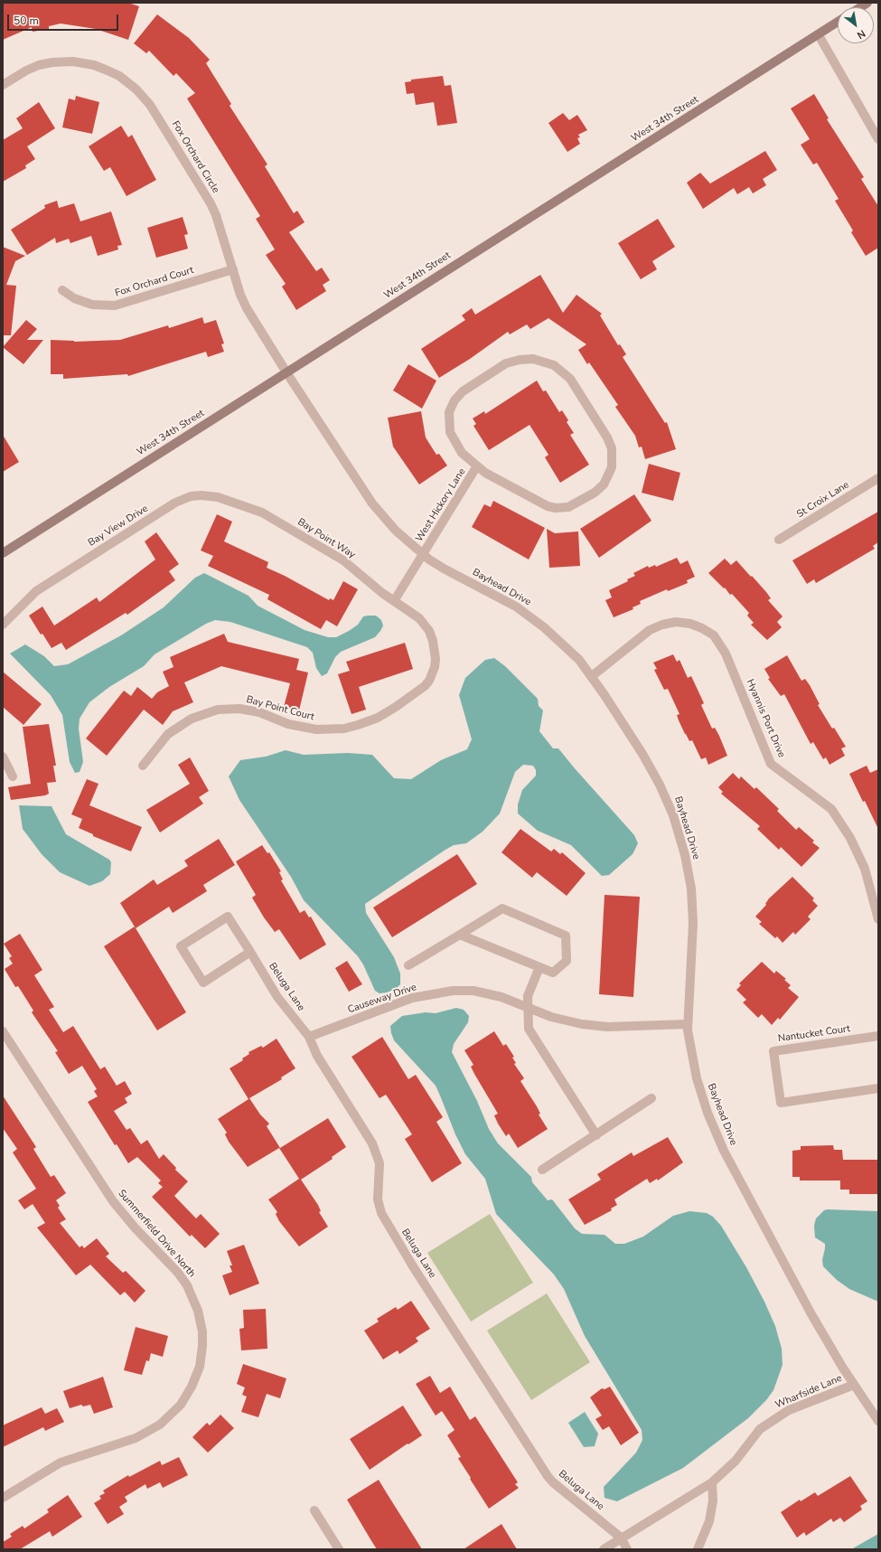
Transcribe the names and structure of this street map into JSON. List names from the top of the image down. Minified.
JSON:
{"streets":{"street":["West 34th Street","Fox Orchard Circle","Fox Orchard Court","St Croix Lane","West Hickory Lane","Bay View Drive","Bay Point Way","Bayhead Drive","Bay Point Court","Hyannis Port Drive","Beluga Lane","Causeway Drive","Nantucket Court","Summerfield Drive North","Wharfside Lane"]},"crossings":[["West 34th Street","Fox Orchard Circle"],["West 34th Street","Bayhead Drive"],["Fox Orchard Circle","Fox Orchard Court"],["Fox Orchard Circle","Bayhead Drive"],["West Hickory Lane","Bay Point Way"],["West Hickory Lane","Bayhead Drive"],["West Hickory Lane","Bay Point Court"],["Bay View Drive","Bay Point Way"],["Bay Point Way","Bay Point Court"],["Bayhead Drive","Hyannis Port Drive"],["Bayhead Drive","Causeway Drive"],["Bayhead Drive","Wharfside Lane"],["Beluga Lane","Causeway Drive"],["Beluga Lane","Wharfside Lane"]],"scale_bar":"50 m","north":"bottom right"}
